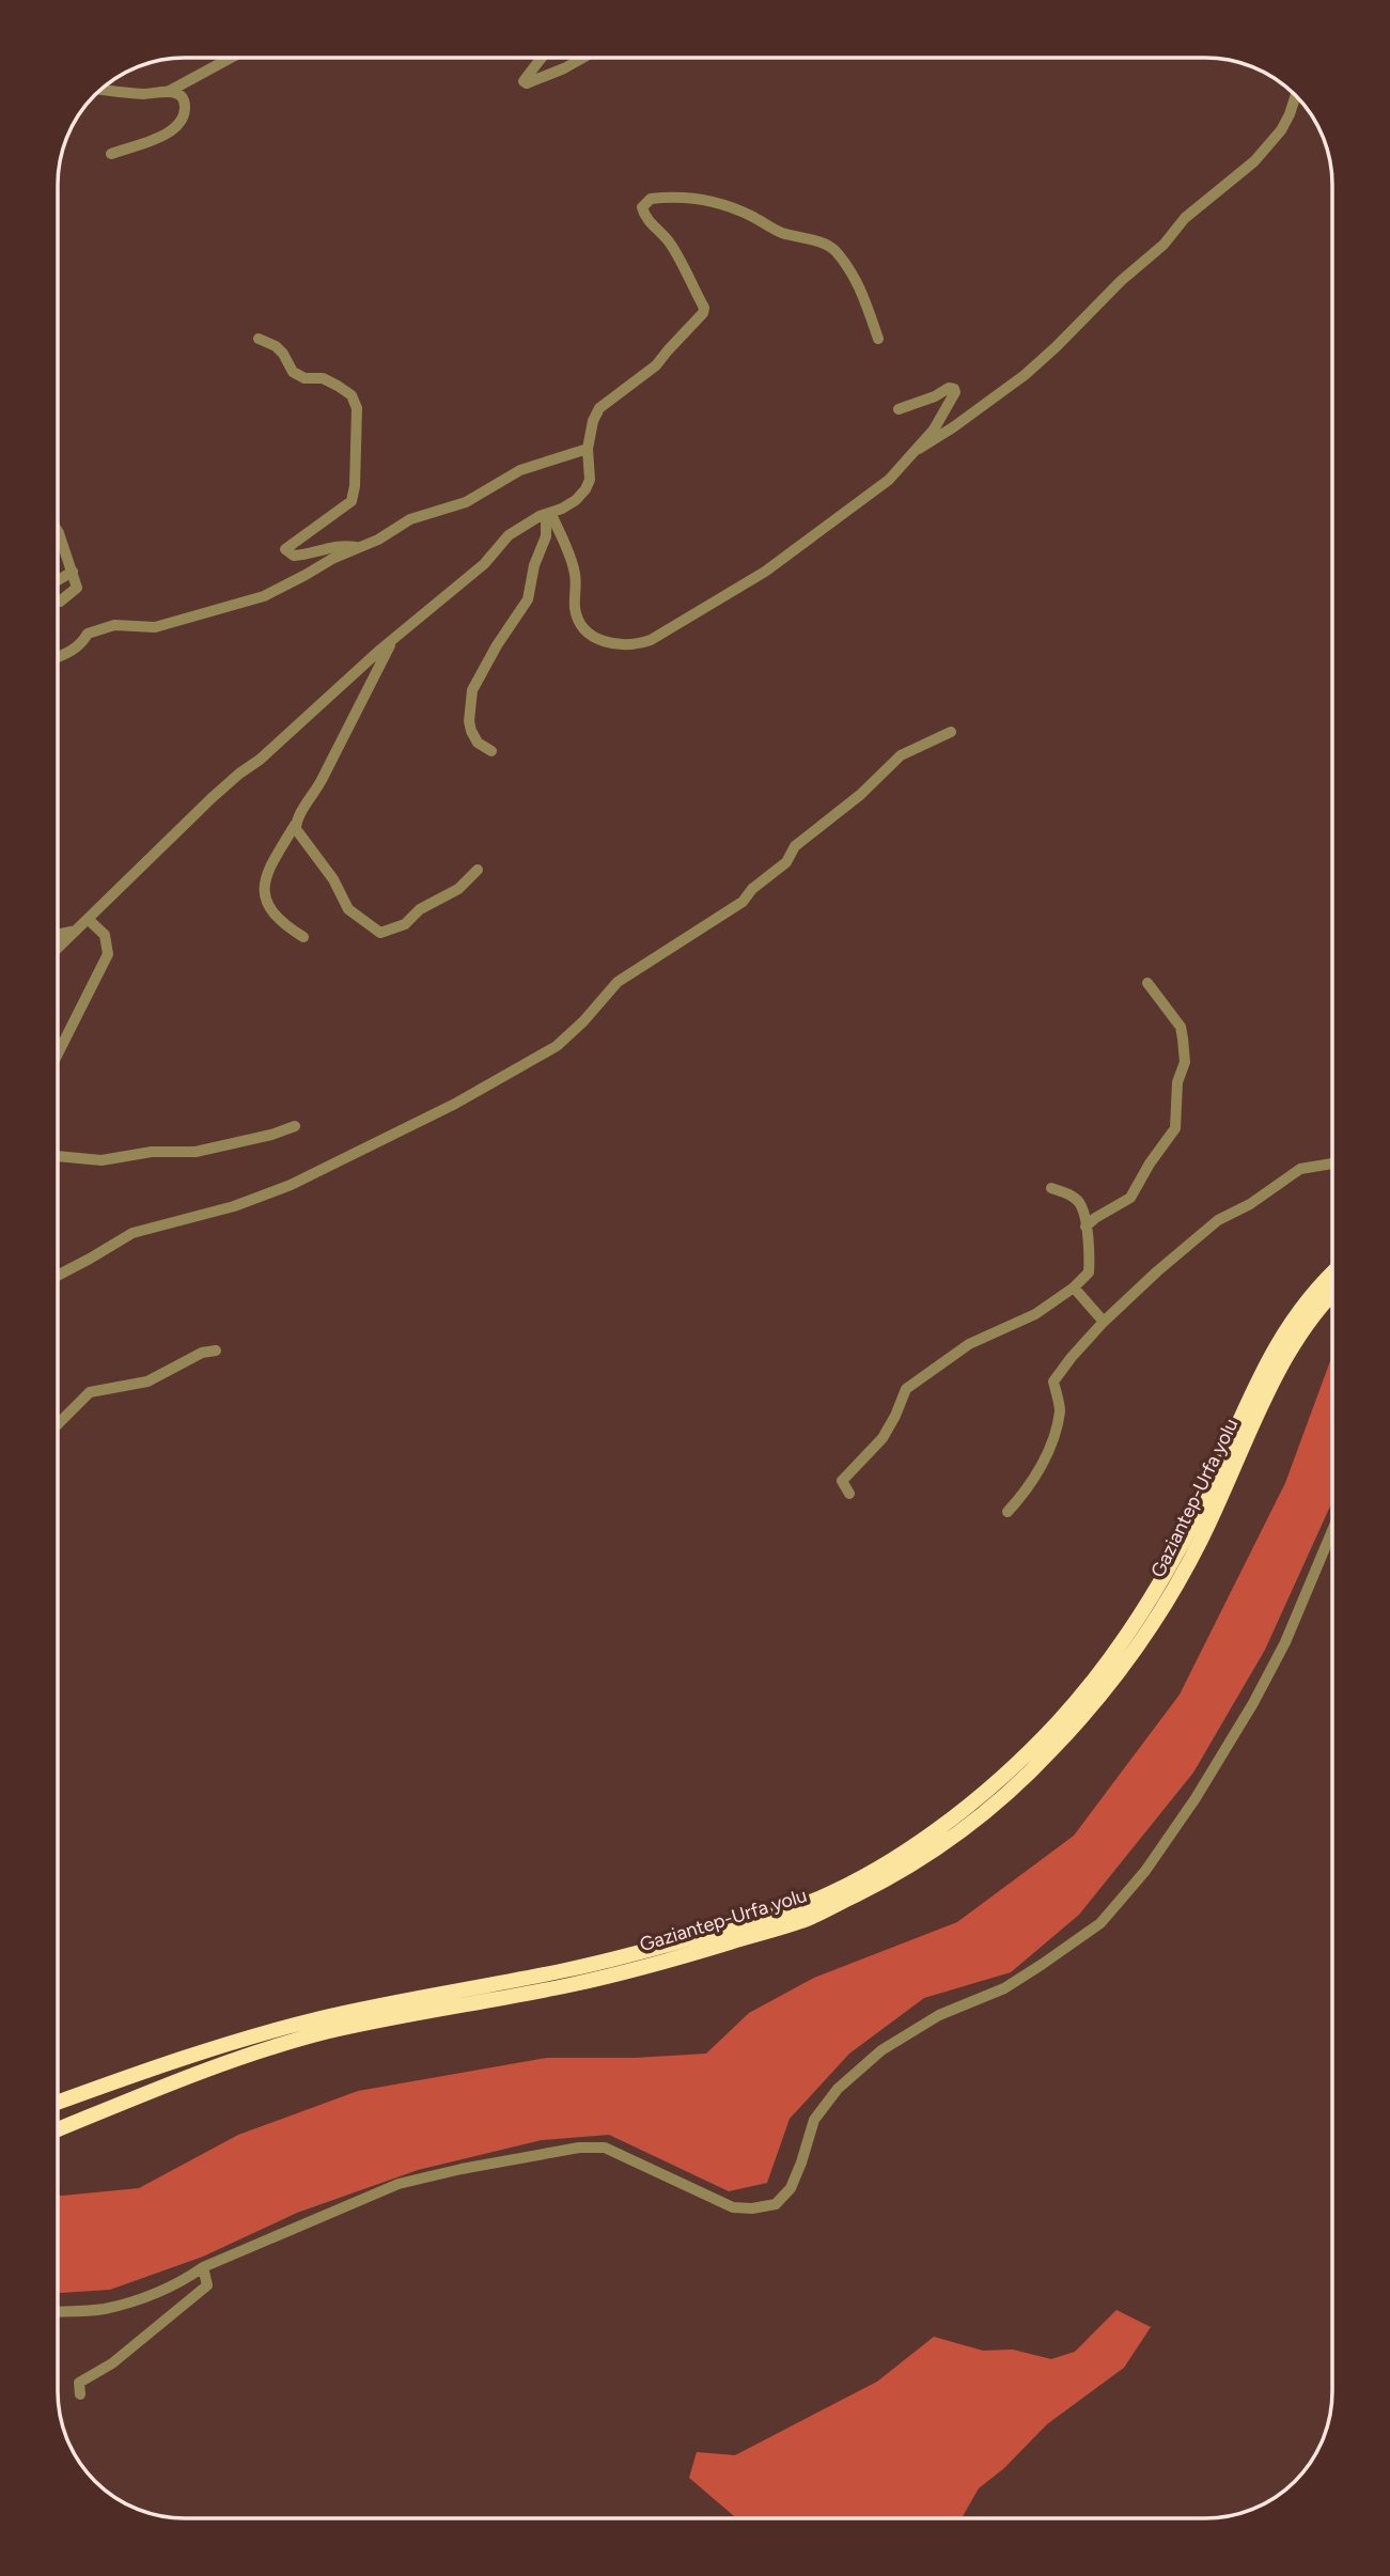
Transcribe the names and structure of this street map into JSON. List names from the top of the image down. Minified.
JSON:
{"streets":{"highway":["Gaziantep-Urfa yolu"]}}
